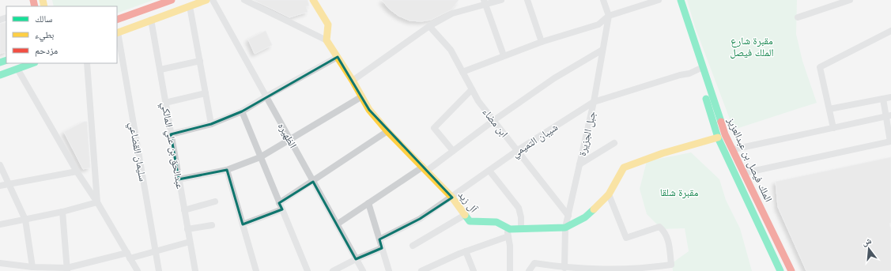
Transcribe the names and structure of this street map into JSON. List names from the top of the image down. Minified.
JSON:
{"streets":{"street":["ابن مضاء","جبل الجزيرة","الظهيره","شيبان التميمي","عبدالحق بن علي المالكي","سليمان القضاعي","الملك فيصل بن عبدالعزيز","آل زيد"]},"crossings":[["ابن مضاء","جبل الجزيرة"],["ابن مضاء","شيبان التميمي"],["جبل الجزيرة","شيبان التميمي"],["جبل الجزيرة","آل زيد"],["شيبان التميمي","الملك فيصل بن عبدالعزيز"],["شيبان التميمي","آل زيد"],["الملك فيصل بن عبدالعزيز","آل زيد"]],"parks":["مقبرة شارع الملك فيصل","مقبرة شلقا"],"legend":["سالك","بطيء","مزدحم"],"north":"top"}
